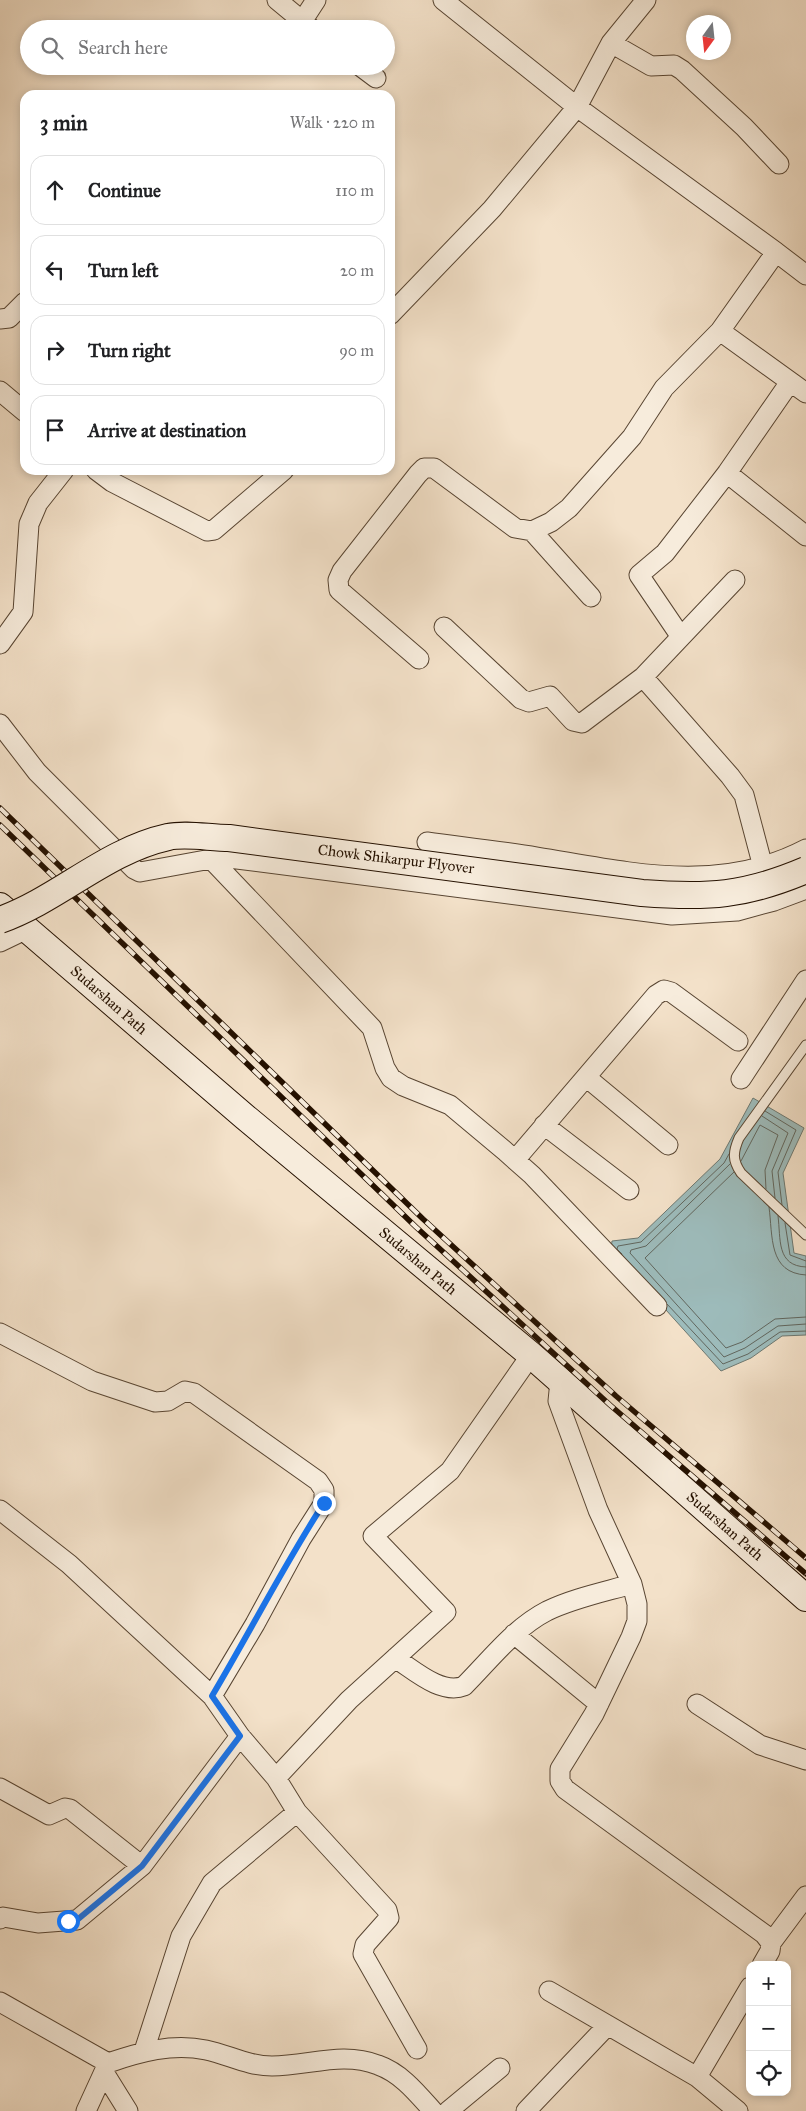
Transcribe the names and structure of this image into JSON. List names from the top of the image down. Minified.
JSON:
{"streets":{"main road":["Chowk Shikarpur Flyover","Sudarshan Path"]},"north":"bottom","page":{"search":"Search here","heading":["3 min","Walk · 220 m"],"list":[["Continue","110 m"],["Turn left","20 m"],["Turn right","90 m"],"Arrive at destination"],"map_buttons":["+","−"]}}
